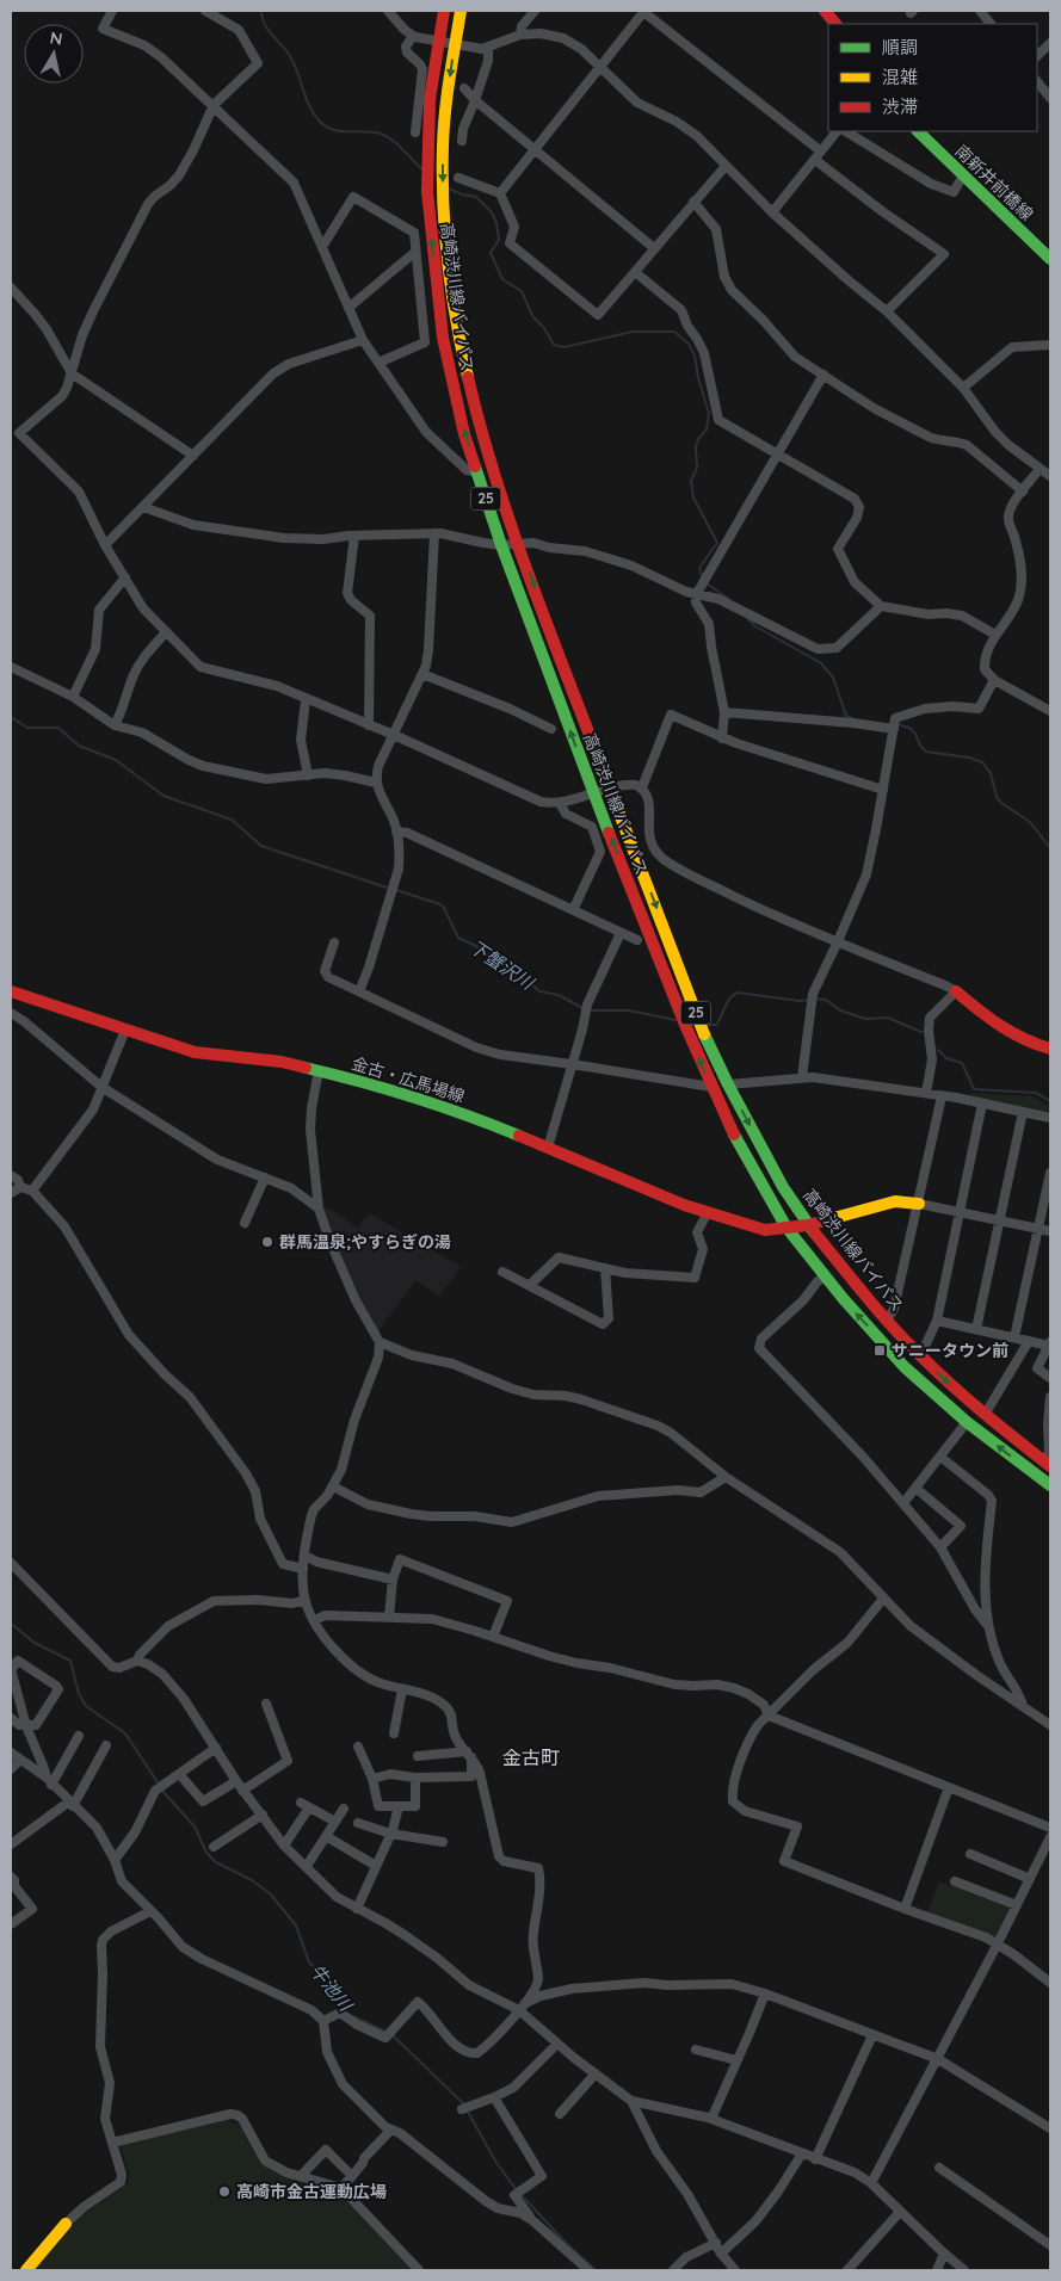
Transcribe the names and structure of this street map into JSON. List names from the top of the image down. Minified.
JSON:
{"streets":{"main road":["南新井前橋線","高崎渋川線バイパス","25","金古・広馬場線"]},"crossings":[["高崎渋川線バイパス","金古・広馬場線"]],"districts":["金古町"],"water":["下蟹沢川","牛池川"],"places":{"other":["群馬温泉;やすらぎの湯","高崎市金古運動広場"],"transit":["サニータウン前"]},"legend":["順調","混雑","渋滞"],"north":"top"}
